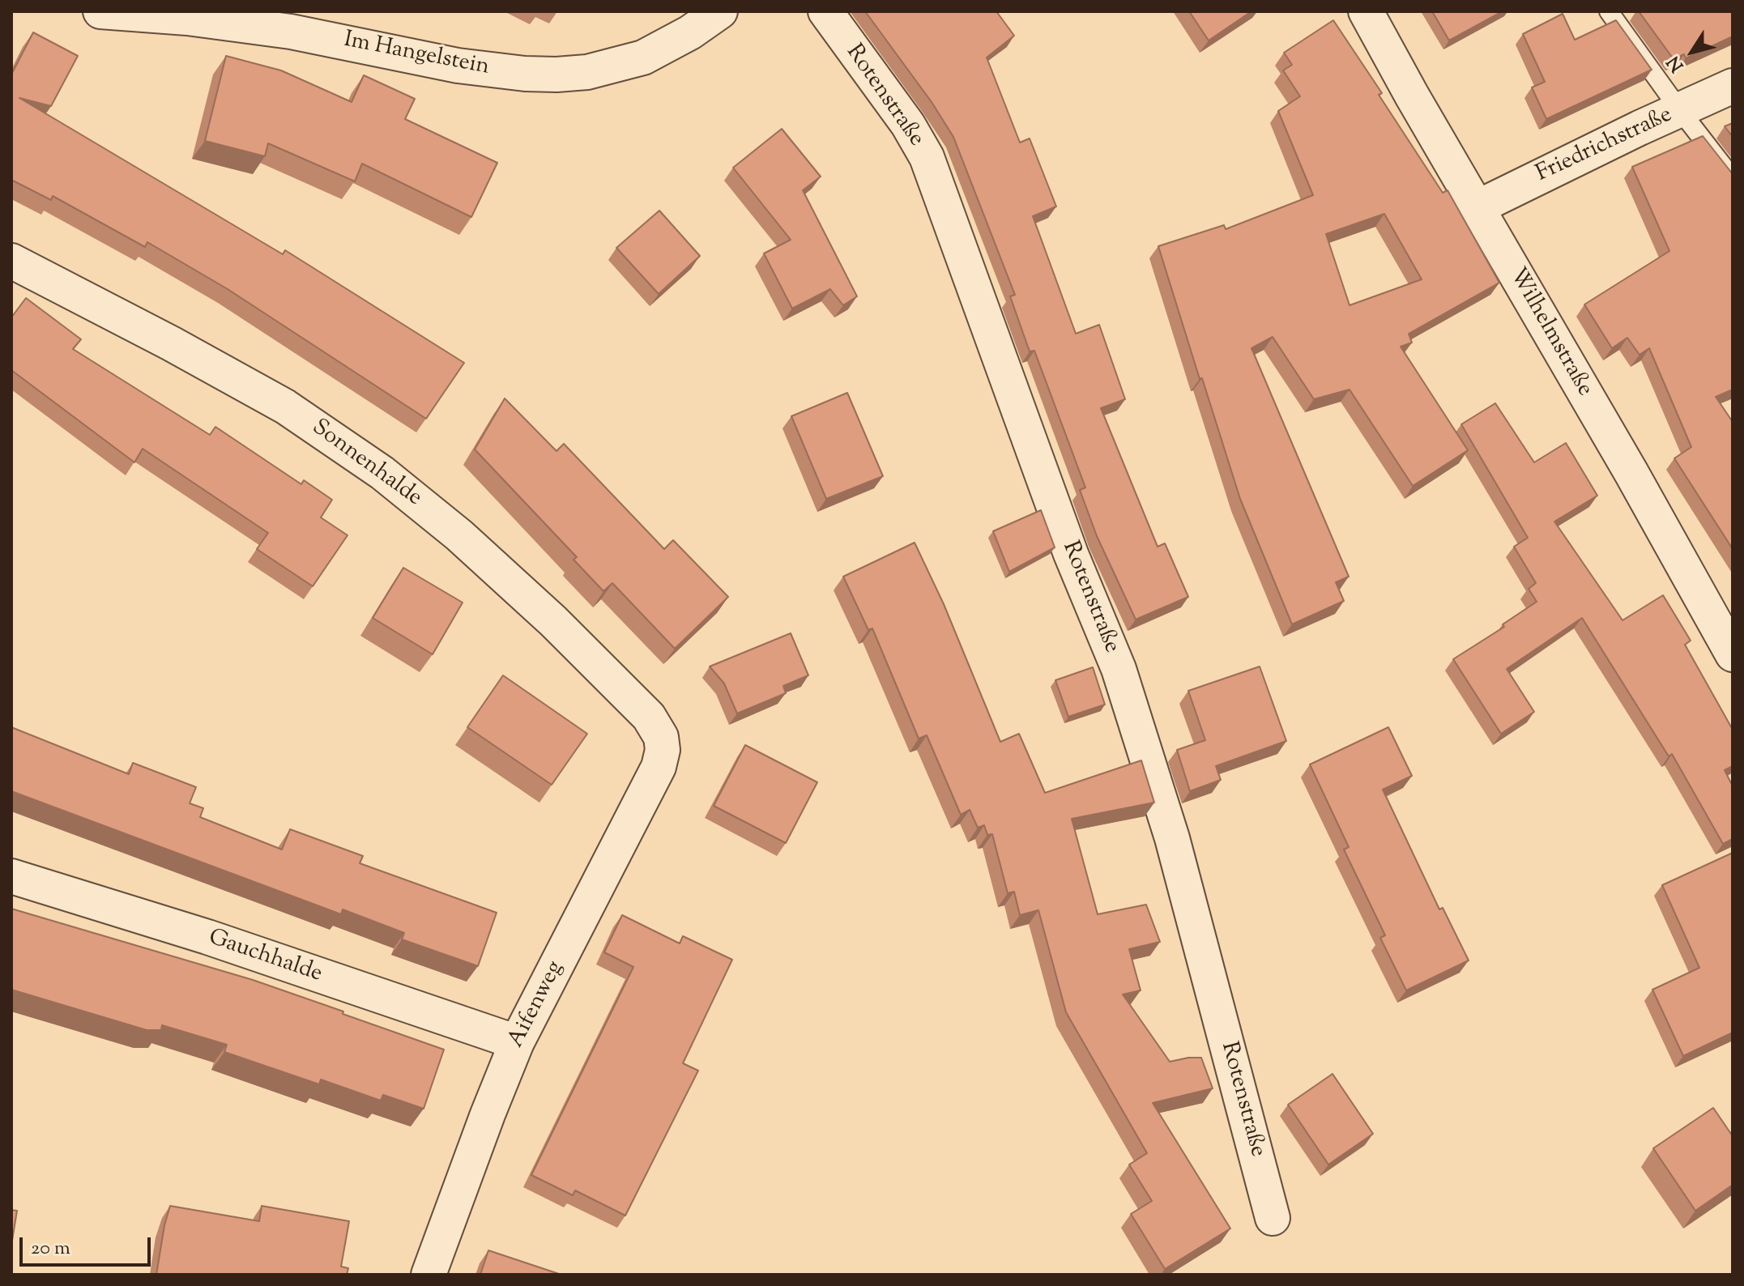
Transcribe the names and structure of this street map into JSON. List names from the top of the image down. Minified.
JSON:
{"streets":{"street":["Im Hangelstein","Rotenstraße","Friedrichstraße","Wilhelmstraße","Sonnenhalde","Gauchhalde","Aifenweg"]},"crossings":[["Friedrichstraße","Wilhelmstraße"],["Sonnenhalde","Aifenweg"],["Gauchhalde","Aifenweg"]],"scale_bar":"20 m","north":"bottom left"}
